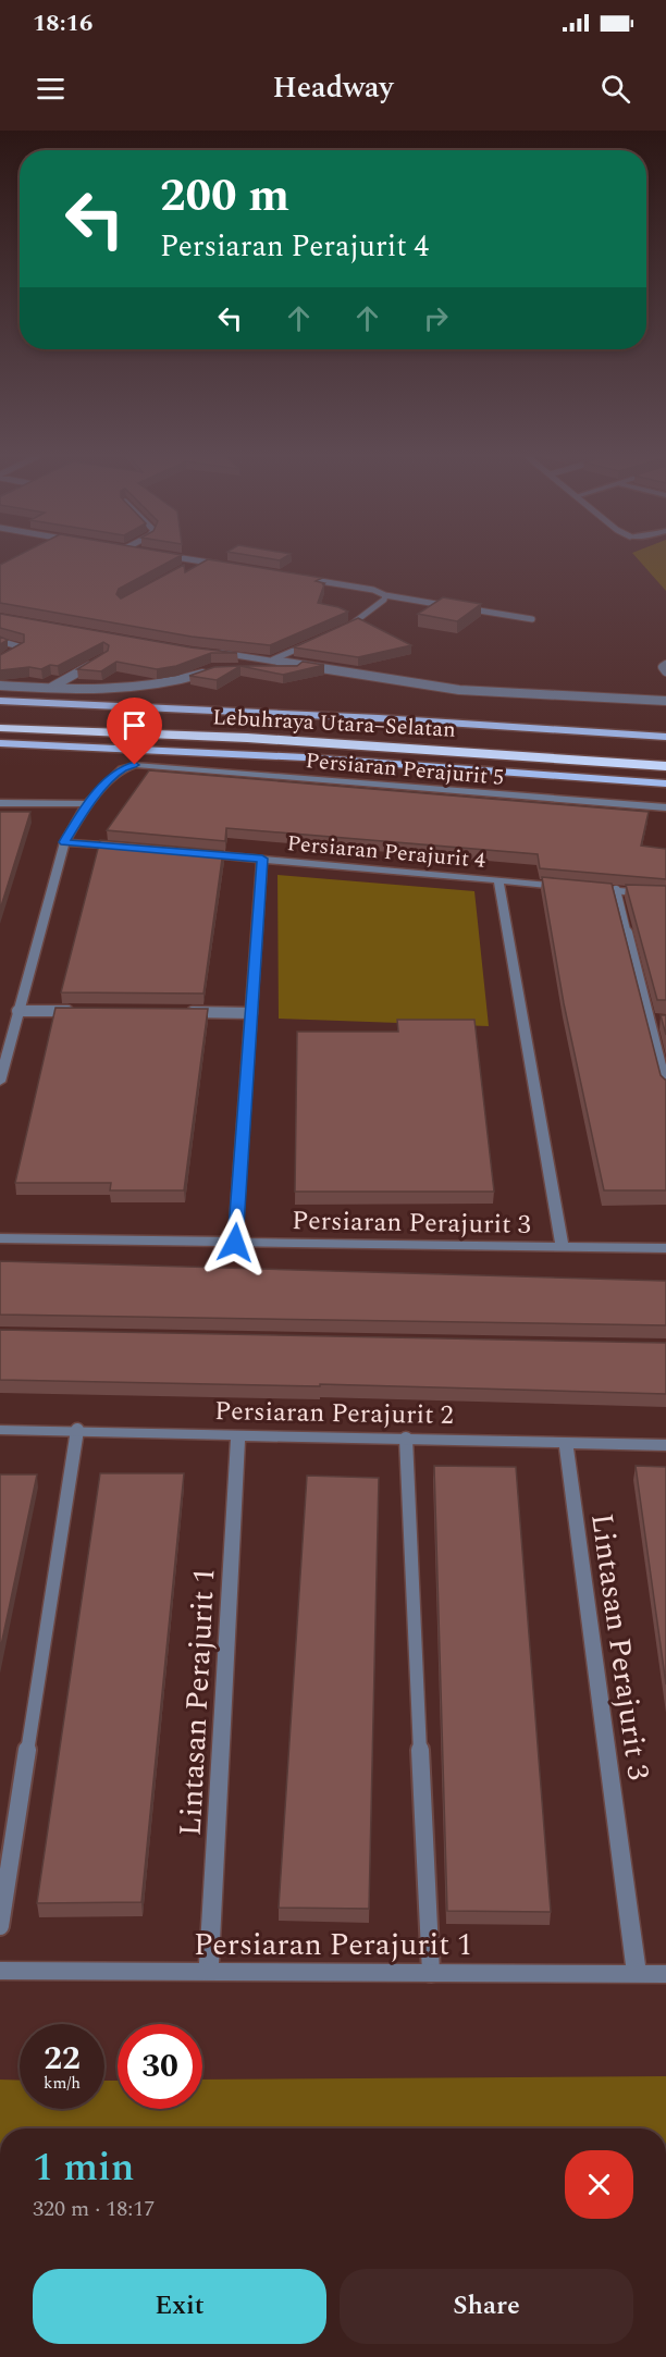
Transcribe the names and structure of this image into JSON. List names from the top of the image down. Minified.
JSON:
{"streets":{"highway":["Lebuhraya Utara–Selatan"],"street":["Persiaran Perajurit 5","Persiaran Perajurit 4","Persiaran Perajurit 3","Persiaran Perajurit 2","Lintasan Perajurit 3","Lintasan Perajurit 1","Persiaran Perajurit 1"]},"crossings":[["Persiaran Perajurit 2","Lintasan Perajurit 3"],["Persiaran Perajurit 2","Lintasan Perajurit 1"],["Lintasan Perajurit 3","Persiaran Perajurit 1"],["Lintasan Perajurit 1","Persiaran Perajurit 1"]],"page":{"status":"18:16","header":"Headway","turn":["200 m","Persiaran Perajurit 4"],"speed":"22 km/h","limit":"30","heading":["1 min","320 m · 18:17"],"buttons":["Exit","Share"]}}
